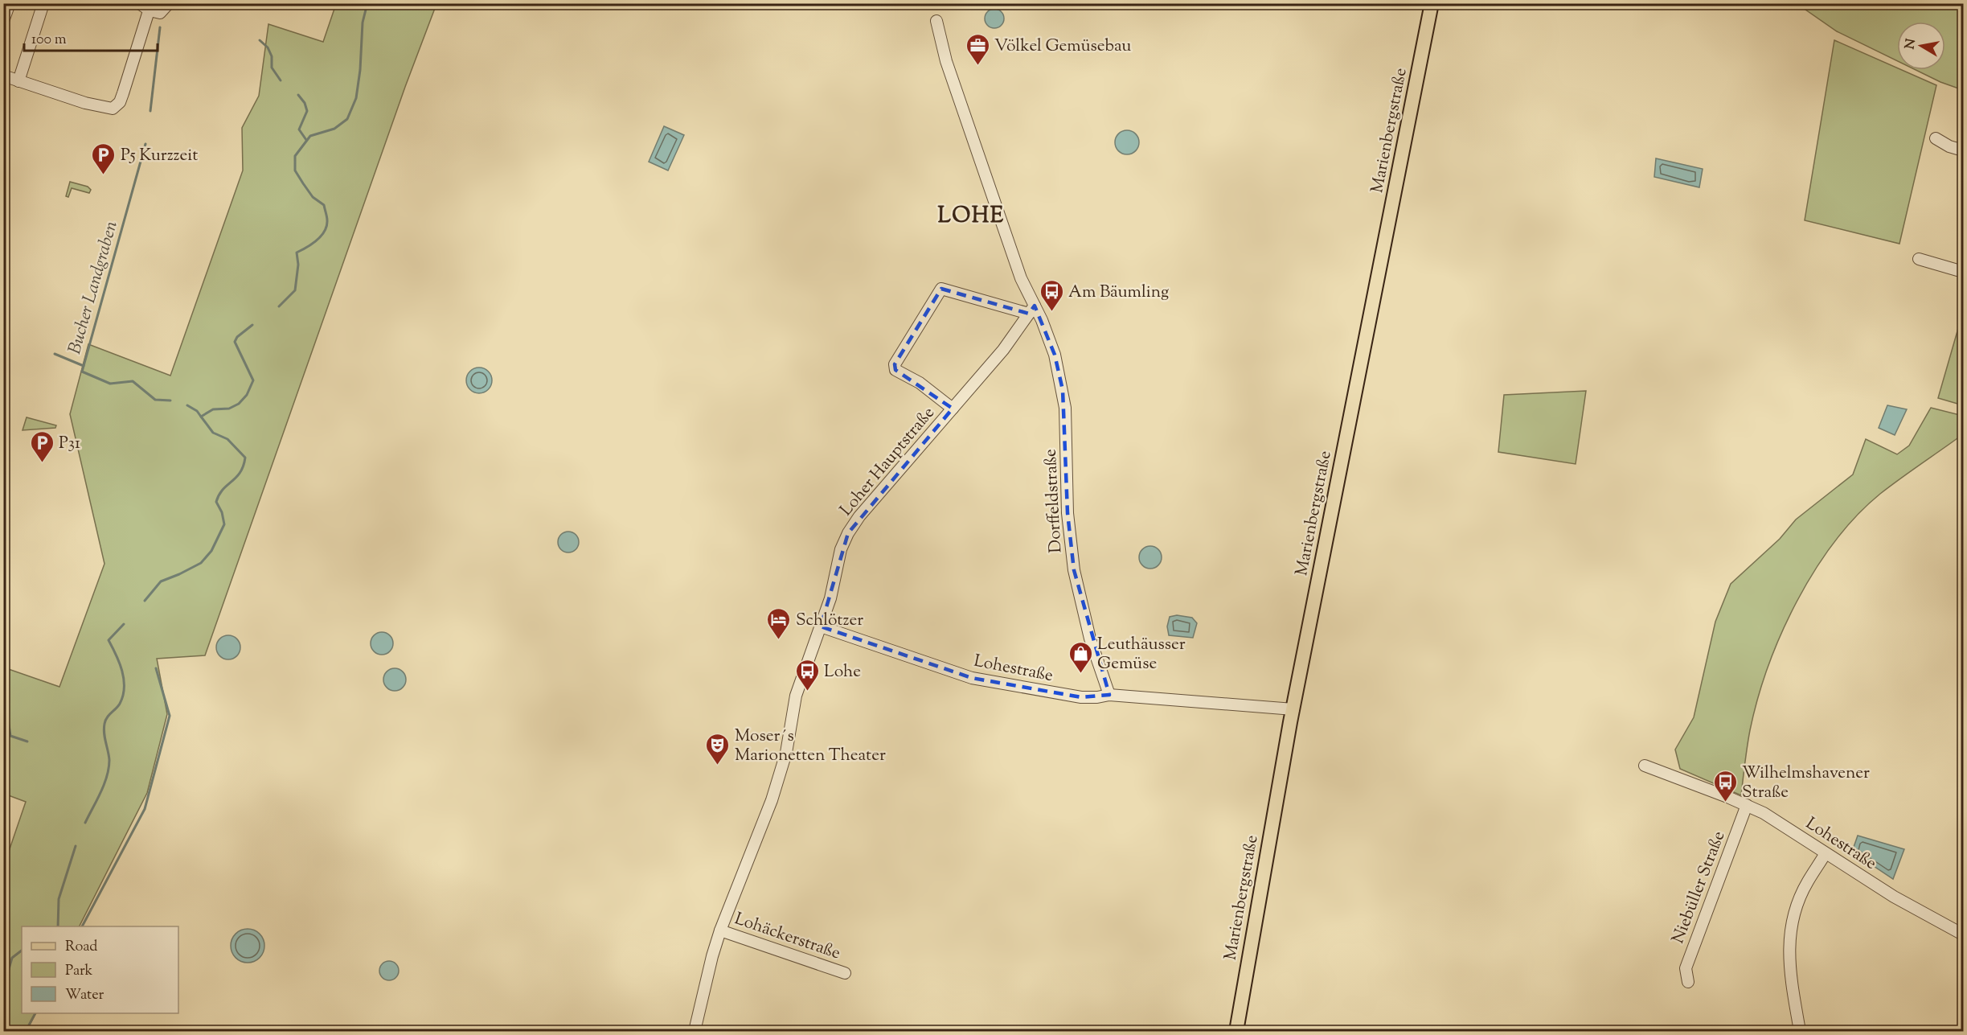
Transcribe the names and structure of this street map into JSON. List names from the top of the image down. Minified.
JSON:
{"streets":{"main road":["Marienbergstraße"],"street":["Loher Hauptstraße","Dorffeldstraße","Lohestraße","Niebüller Straße","Lohäckerstraße"]},"crossings":[["Marienbergstraße","Lohestraße"],["Loher Hauptstraße","Dorffeldstraße"],["Loher Hauptstraße","Lohestraße"],["Loher Hauptstraße","Lohäckerstraße"],["Dorffeldstraße","Lohestraße"],["Lohestraße","Niebüller Straße"]],"districts":["LOHE"],"water":["Bucher Landgraben"],"places":{"office":["Völkel Gemüsebau"],"parking":["P5 Kurzzeit","P31"],"bus stop":["Am Bäumling","Lohe","Wilhelmshavener Straße"],"hotel":["Schlötzer"],"shop":["Leuthäusser Gemüse"],"theatre":["Moser´s Marionetten Theater"]},"legend":["Road","Park","Water"],"scale_bar":"100 m","north":"left"}
